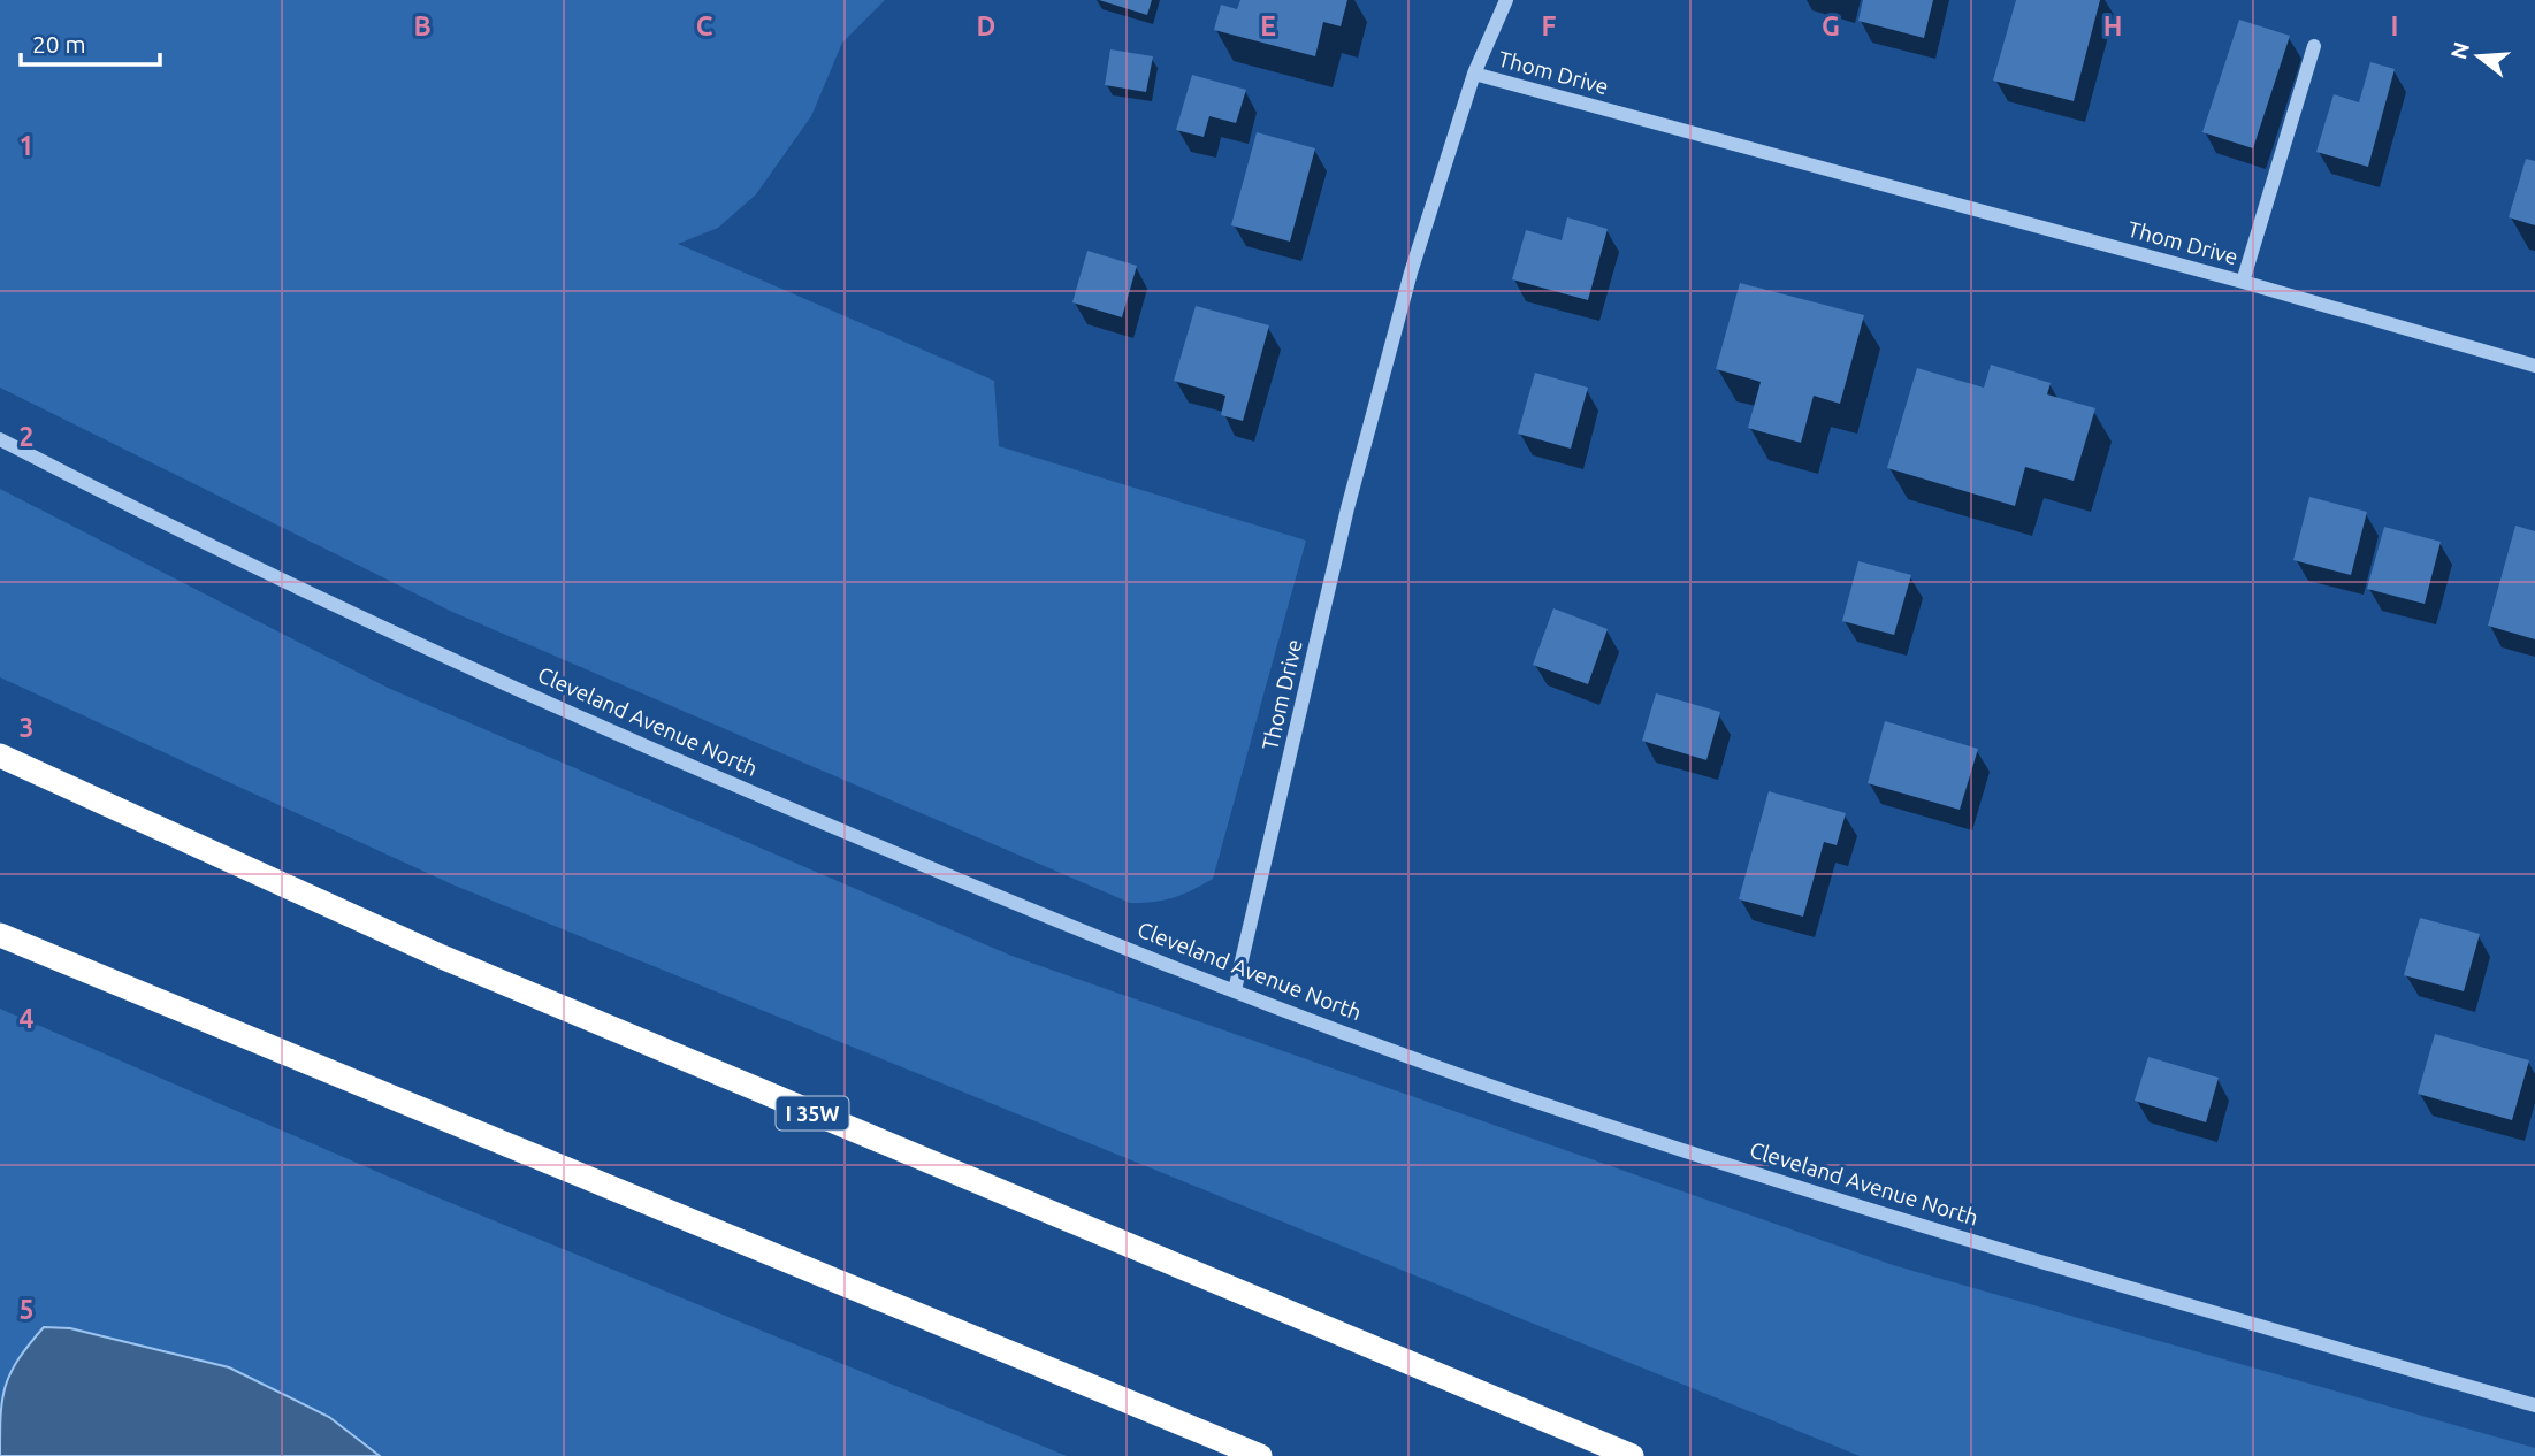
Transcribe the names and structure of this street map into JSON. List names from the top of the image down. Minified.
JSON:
{"streets":{"highway":["I 35W"],"street":["Thom Drive","Cleveland Avenue North"]},"crossings":[["Thom Drive","Cleveland Avenue North"]],"scale_bar":"20 m","north":"left","grid":{"columns":["B","C","D","E","F","G","H","I"],"rows":["1","2","3","4","5"]}}
